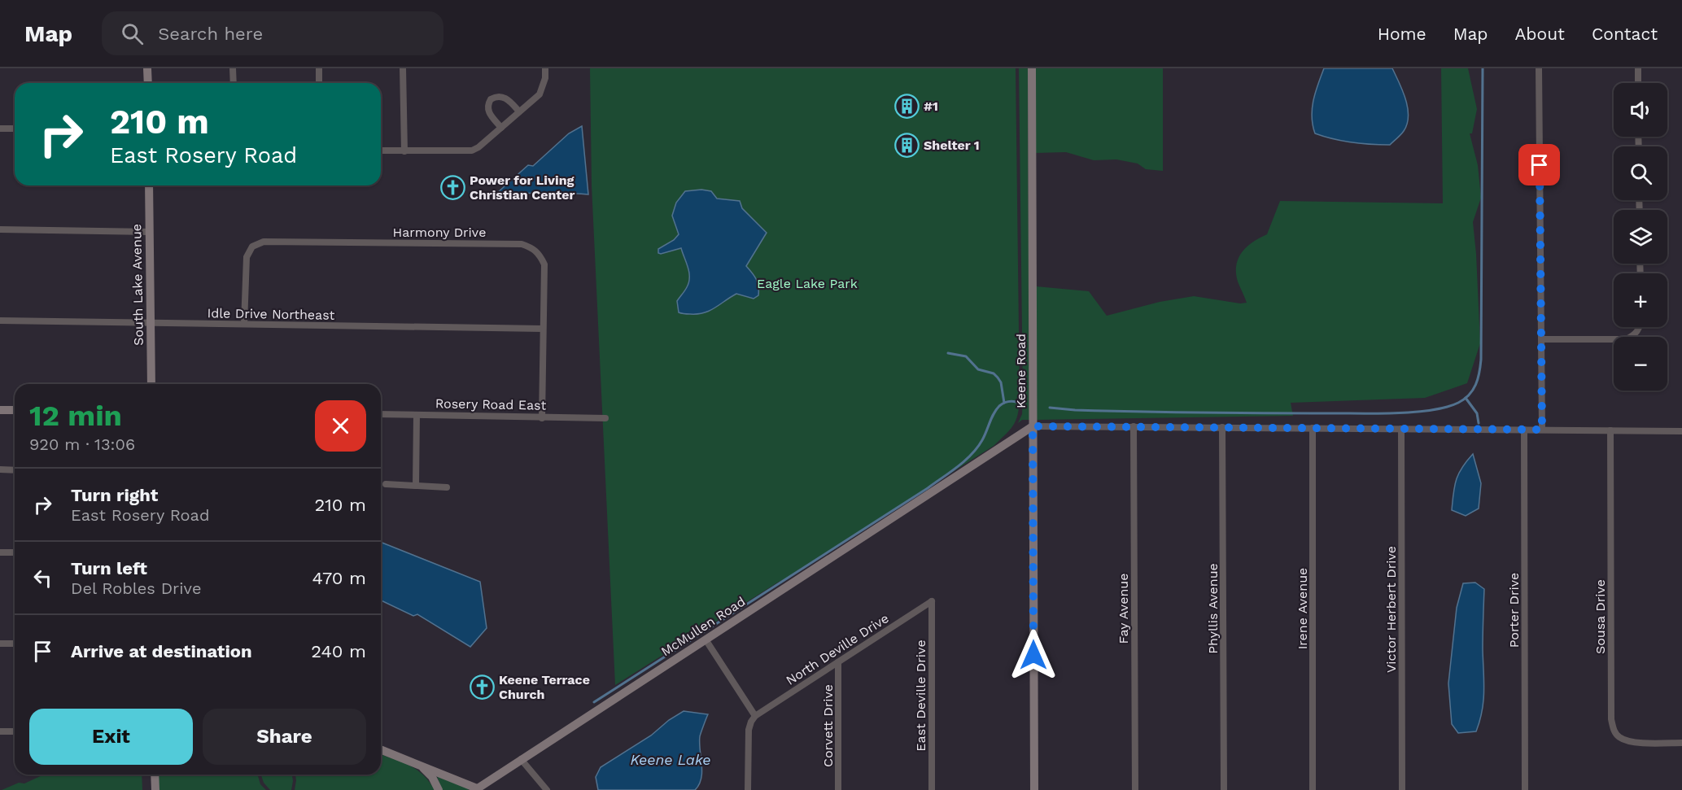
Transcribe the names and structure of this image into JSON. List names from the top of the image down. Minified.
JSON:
{"streets":{"street":["Harmony Drive","South Lake Avenue","Idle Drive Northeast","Keene Road","Rosery Road East","Fay Avenue","Phyllis Avenue","Irene Avenue","Victor Herbert Drive","Porter Drive","Sousa Drive","McMullen Road","North Deville Drive","East Deville Drive","Corvett Drive"]},"crossings":[["Harmony Drive","Idle Drive Northeast"],["Harmony Drive","Rosery Road East"],["South Lake Avenue","Idle Drive Northeast"],["Keene Road","McMullen Road"],["North Deville Drive","East Deville Drive"],["North Deville Drive","Corvett Drive"]],"water":["Keene Lake"],"parks":["Eagle Lake Park"],"places":{"building":["#1","Shelter 1"],"church":["Power for Living Christian Center","Keene Terrace Church"]},"page":{"header":"Map","search":"Search here","nav":["Home","Map","About","Contact"],"map_buttons":["+","−"],"turn":["210 m","East Rosery Road"],"heading":["12 min","920 m · 13:06"],"list":[{"name":"Turn right","note":"East Rosery Road","value":"210 m"},{"name":"Turn left","note":"Del Robles Drive","value":"470 m"},{"name":"Arrive at destination","value":"240 m"}],"buttons":["Exit","Share"]}}
